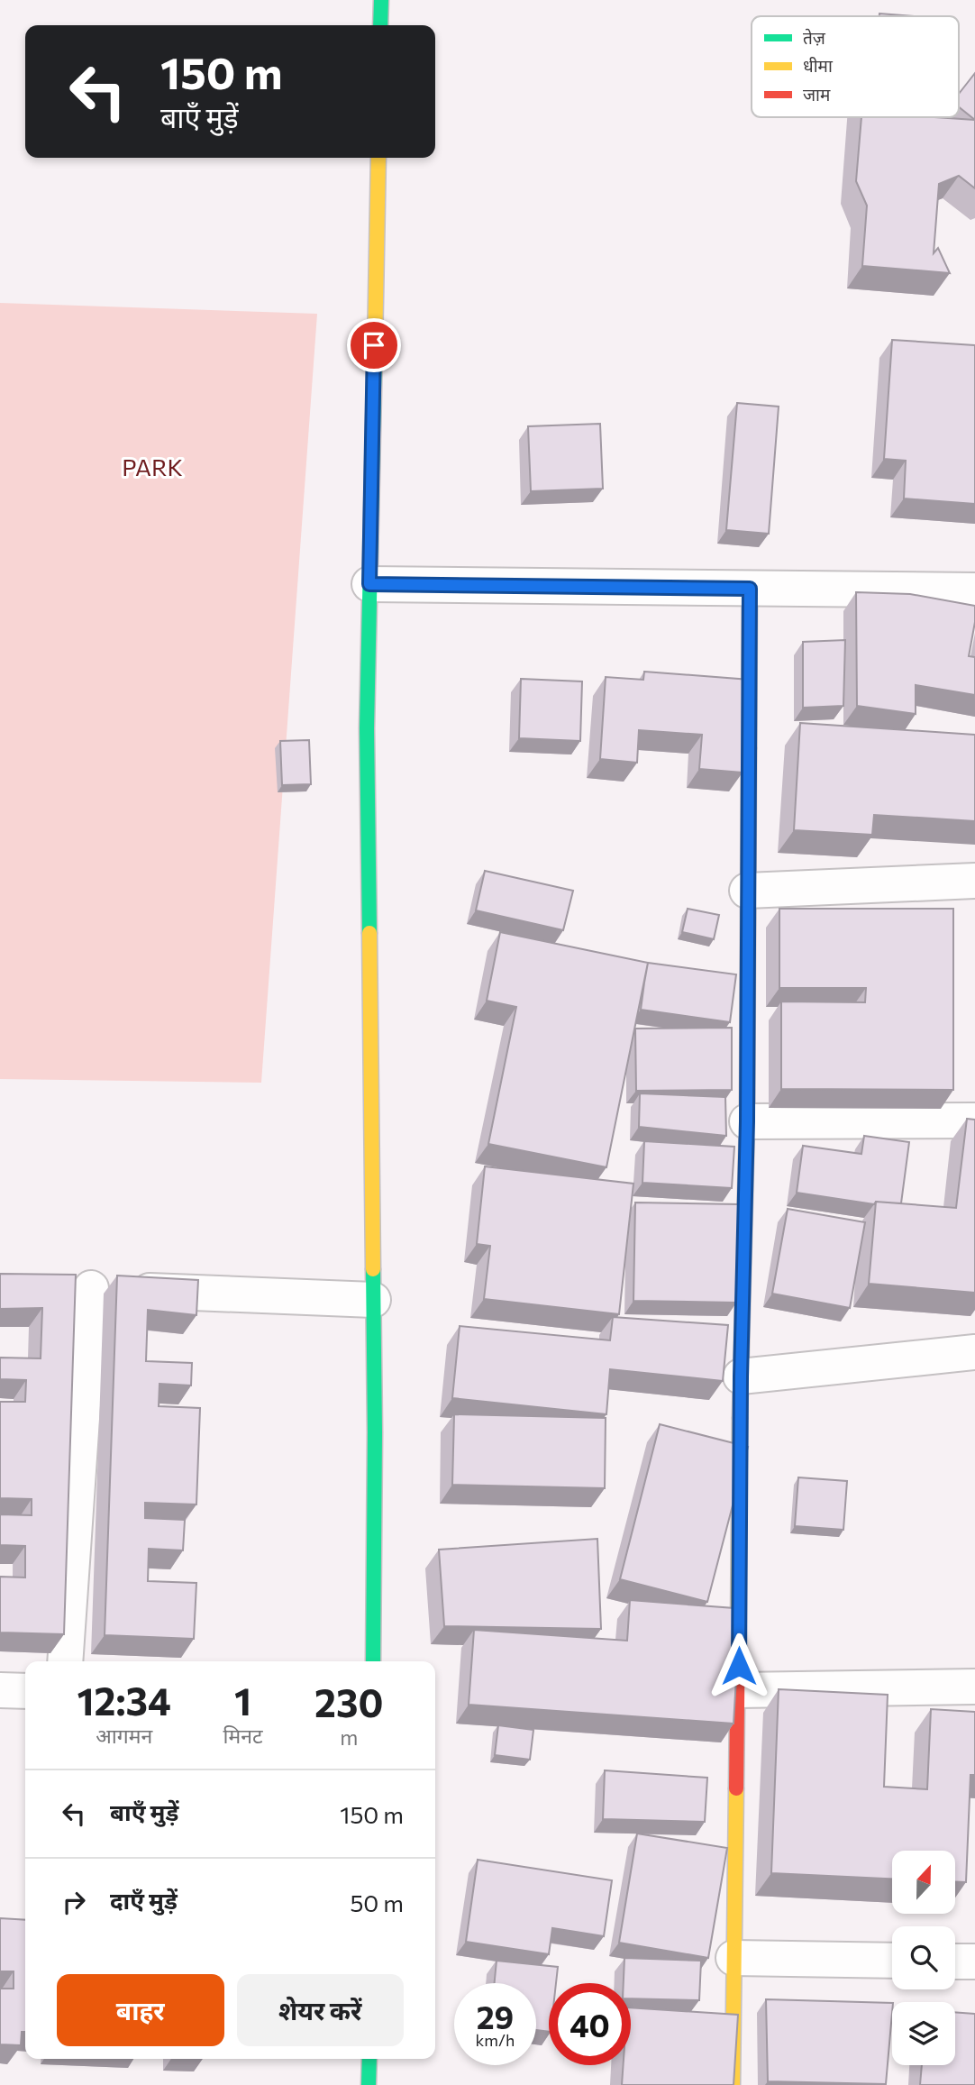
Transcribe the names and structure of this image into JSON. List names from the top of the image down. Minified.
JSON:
{"parks":["PARK"],"legend":["तेज़","धीमा","जाम"],"north":"top","page":{"turn":["150 m","बाएँ मुड़ें"],"eta":["12:34","आगमन","1","मिनट","230","m"],"list":[{"name":"बाएँ मुड़ें","value":"150 m"},{"name":"दाएँ मुड़ें","value":"50 m"}],"buttons":["बाहर","शेयर करें"],"speed":"29 km/h","limit":"40"}}
